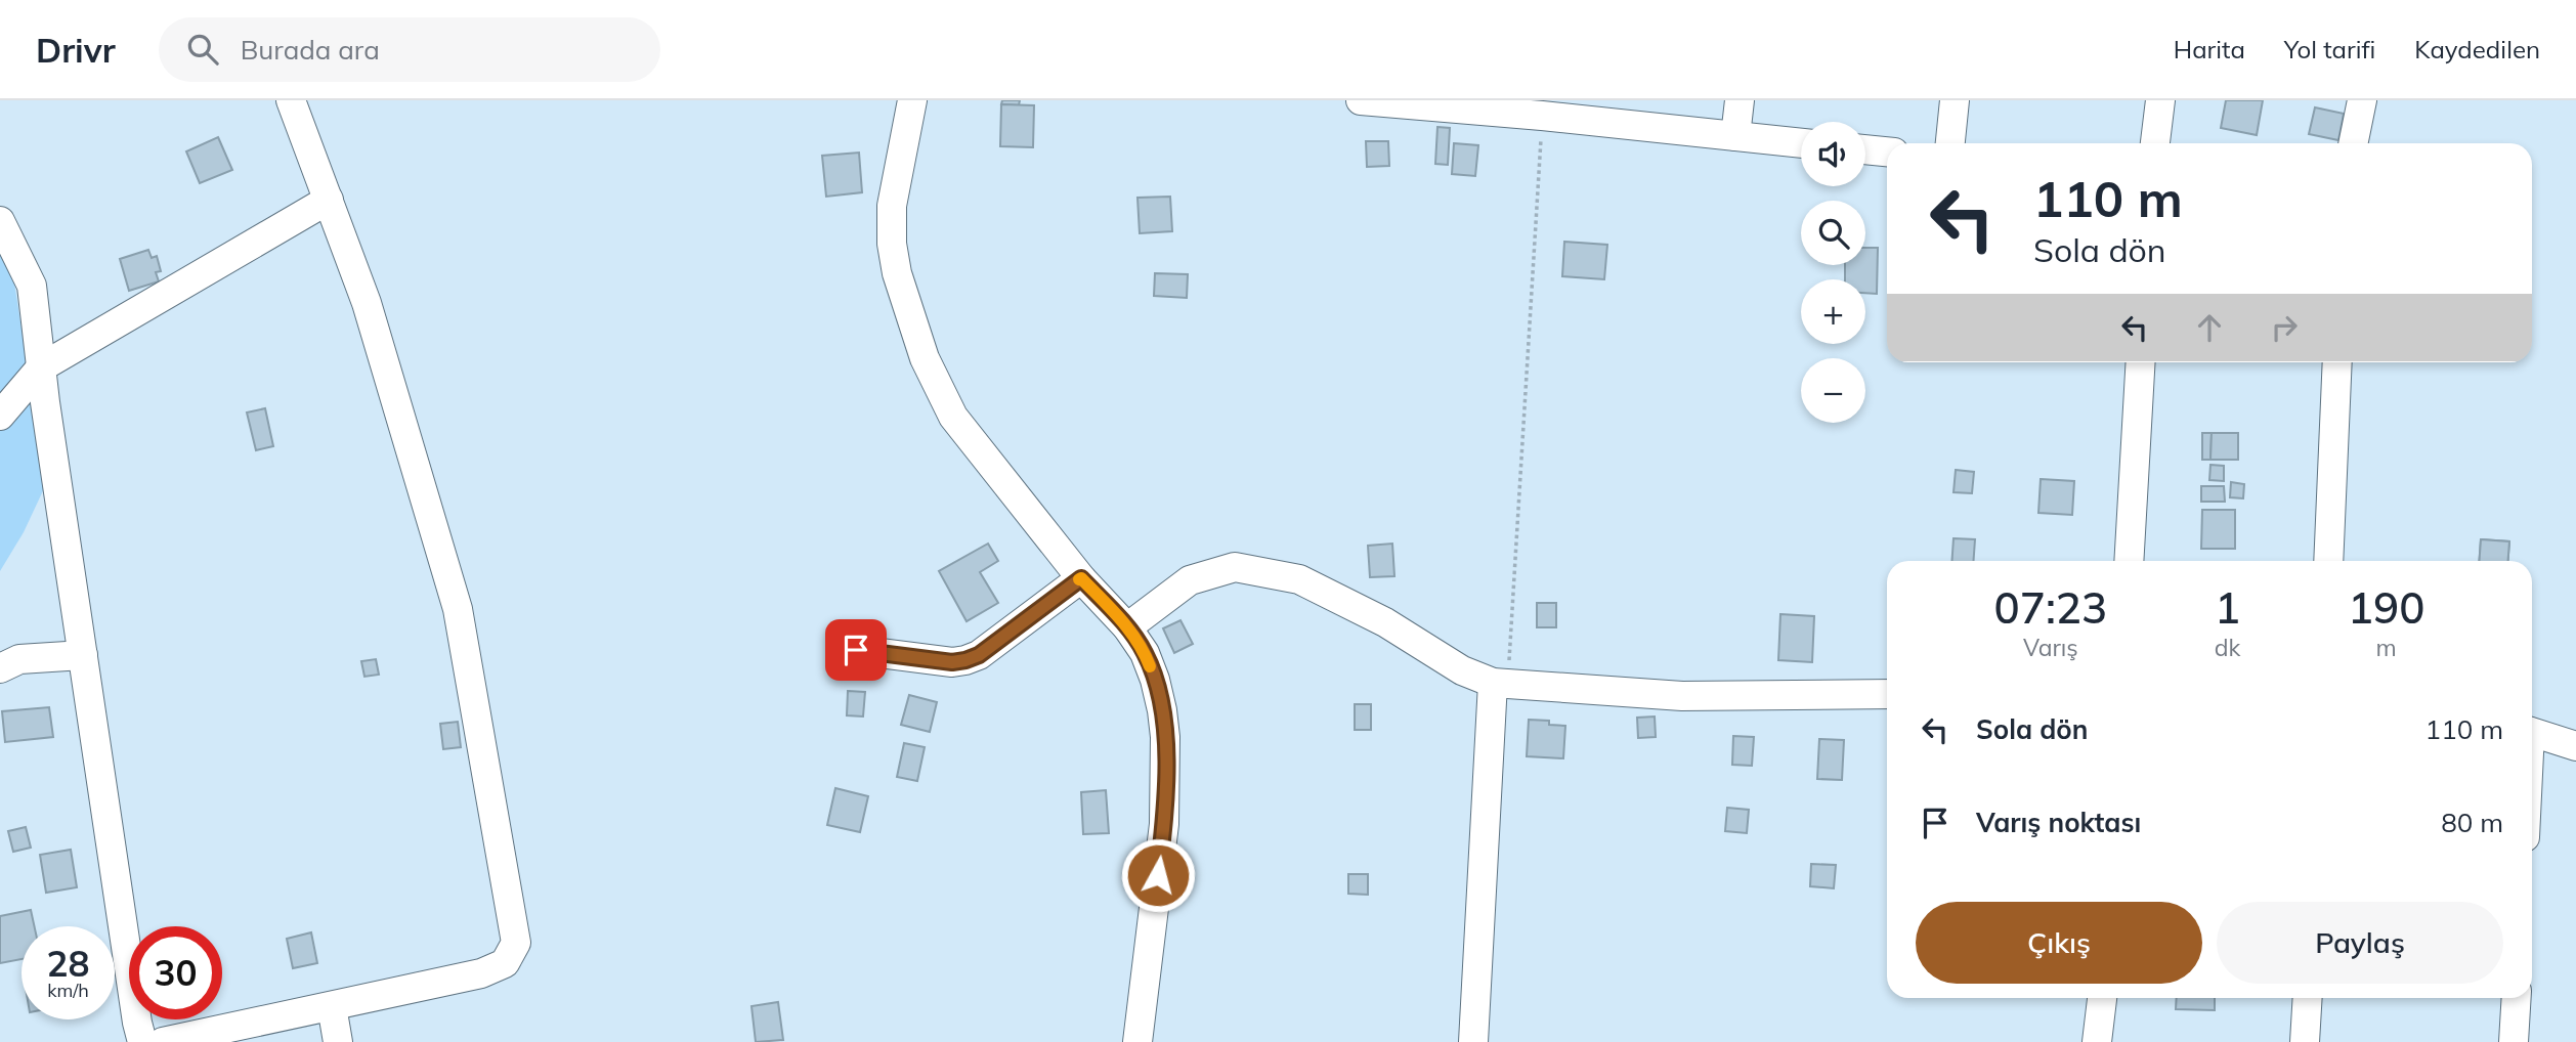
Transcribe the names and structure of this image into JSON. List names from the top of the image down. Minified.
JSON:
{"page":{"header":"Drivr","search":"Burada ara","nav":["Harita","Yol tarifi","Kaydedilen"],"map_buttons":["+","−"],"turn":["110 m","Sola dön"],"eta":["07:23","Varış","1","dk","190","m"],"list":[{"name":"Sola dön","value":"110 m"},{"name":"Varış noktası","value":"80 m"}],"buttons":["Çıkış","Paylaş"],"speed":"28 km/h","limit":"30"}}
